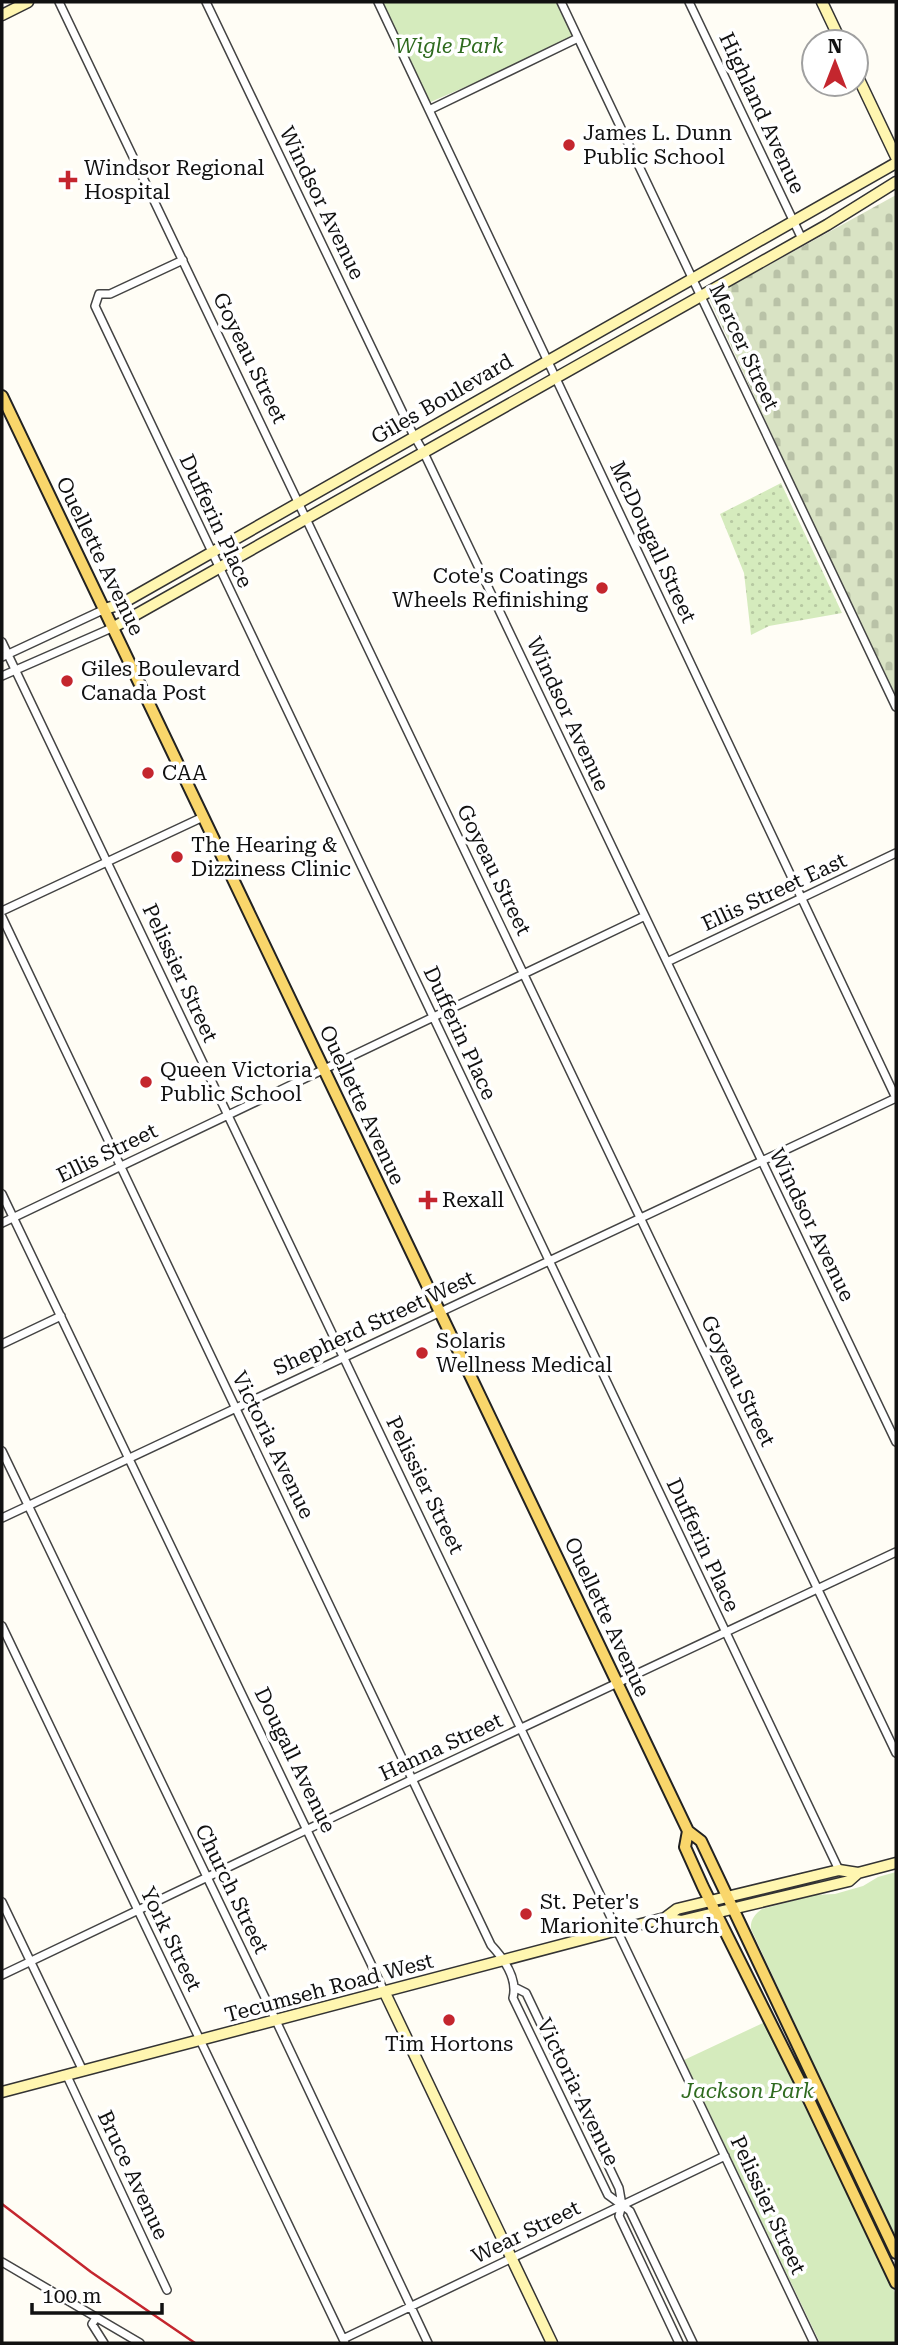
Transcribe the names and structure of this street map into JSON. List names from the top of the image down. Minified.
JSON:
{"streets":{"main road":["Ouellette Avenue"],"street":["Highland Avenue","Windsor Avenue","Mercer Street","Goyeau Street","Giles Boulevard","Dufferin Place","McDougall Street","Ellis Street East","Pelissier Street","Ellis Street","Shepherd Street West","Victoria Avenue","Hanna Street","Dougall Avenue","Church Street","York Street","Tecumseh Road West","Bruce Avenue","Wear Street"]},"crossings":[["Highland Avenue","Giles Boulevard"],["Windsor Avenue","Giles Boulevard"],["Windsor Avenue","Ellis Street East"],["Windsor Avenue","Ellis Street"],["Windsor Avenue","Shepherd Street West"],["Mercer Street","Giles Boulevard"],["Goyeau Street","Giles Boulevard"],["Goyeau Street","Dufferin Place"],["Goyeau Street","Ellis Street"],["Goyeau Street","Shepherd Street West"],["Goyeau Street","Hanna Street"],["Giles Boulevard","Dufferin Place"],["Giles Boulevard","McDougall Street"],["Giles Boulevard","Ouellette Avenue"],["Giles Boulevard","Pelissier Street"],["Dufferin Place","Ellis Street"],["Dufferin Place","Shepherd Street West"],["Dufferin Place","Hanna Street"],["Dufferin Place","Tecumseh Road West"],["McDougall Street","Ellis Street East"],["McDougall Street","Shepherd Street West"],["Ouellette Avenue","Ellis Street"],["Ouellette Avenue","Shepherd Street West"],["Ouellette Avenue","Hanna Street"],["Ouellette Avenue","Tecumseh Road West"],["Pelissier Street","Ellis Street"],["Pelissier Street","Shepherd Street West"],["Pelissier Street","Hanna Street"],["Pelissier Street","Tecumseh Road West"],["Pelissier Street","Wear Street"],["Ellis Street","Victoria Avenue"],["Ellis Street","Dougall Avenue"],["Shepherd Street West","Victoria Avenue"],["Shepherd Street West","Dougall Avenue"],["Shepherd Street West","Church Street"],["Victoria Avenue","Hanna Street"],["Victoria Avenue","Tecumseh Road West"],["Victoria Avenue","Wear Street"],["Hanna Street","Dougall Avenue"],["Hanna Street","Church Street"],["Hanna Street","York Street"],["Dougall Avenue","Tecumseh Road West"],["Dougall Avenue","Wear Street"],["Church Street","Tecumseh Road West"],["Church Street","Wear Street"],["York Street","Tecumseh Road West"],["York Street","Wear Street"],["Tecumseh Road West","Bruce Avenue"]],"parks":["Wigle Park","Jackson Park"],"places":{"other":["James L. Dunn Public School","Cote's Coatings Wheels Refinishing","Giles Boulevard Canada Post","CAA","The Hearing & Dizziness Clinic","Queen Victoria Public School","Solaris Wellness Medical","St. Peter's Marionite Church","Tim Hortons"],"health":["Windsor Regional Hospital","Rexall"]},"scale_bar":"100 m","north":"top"}
